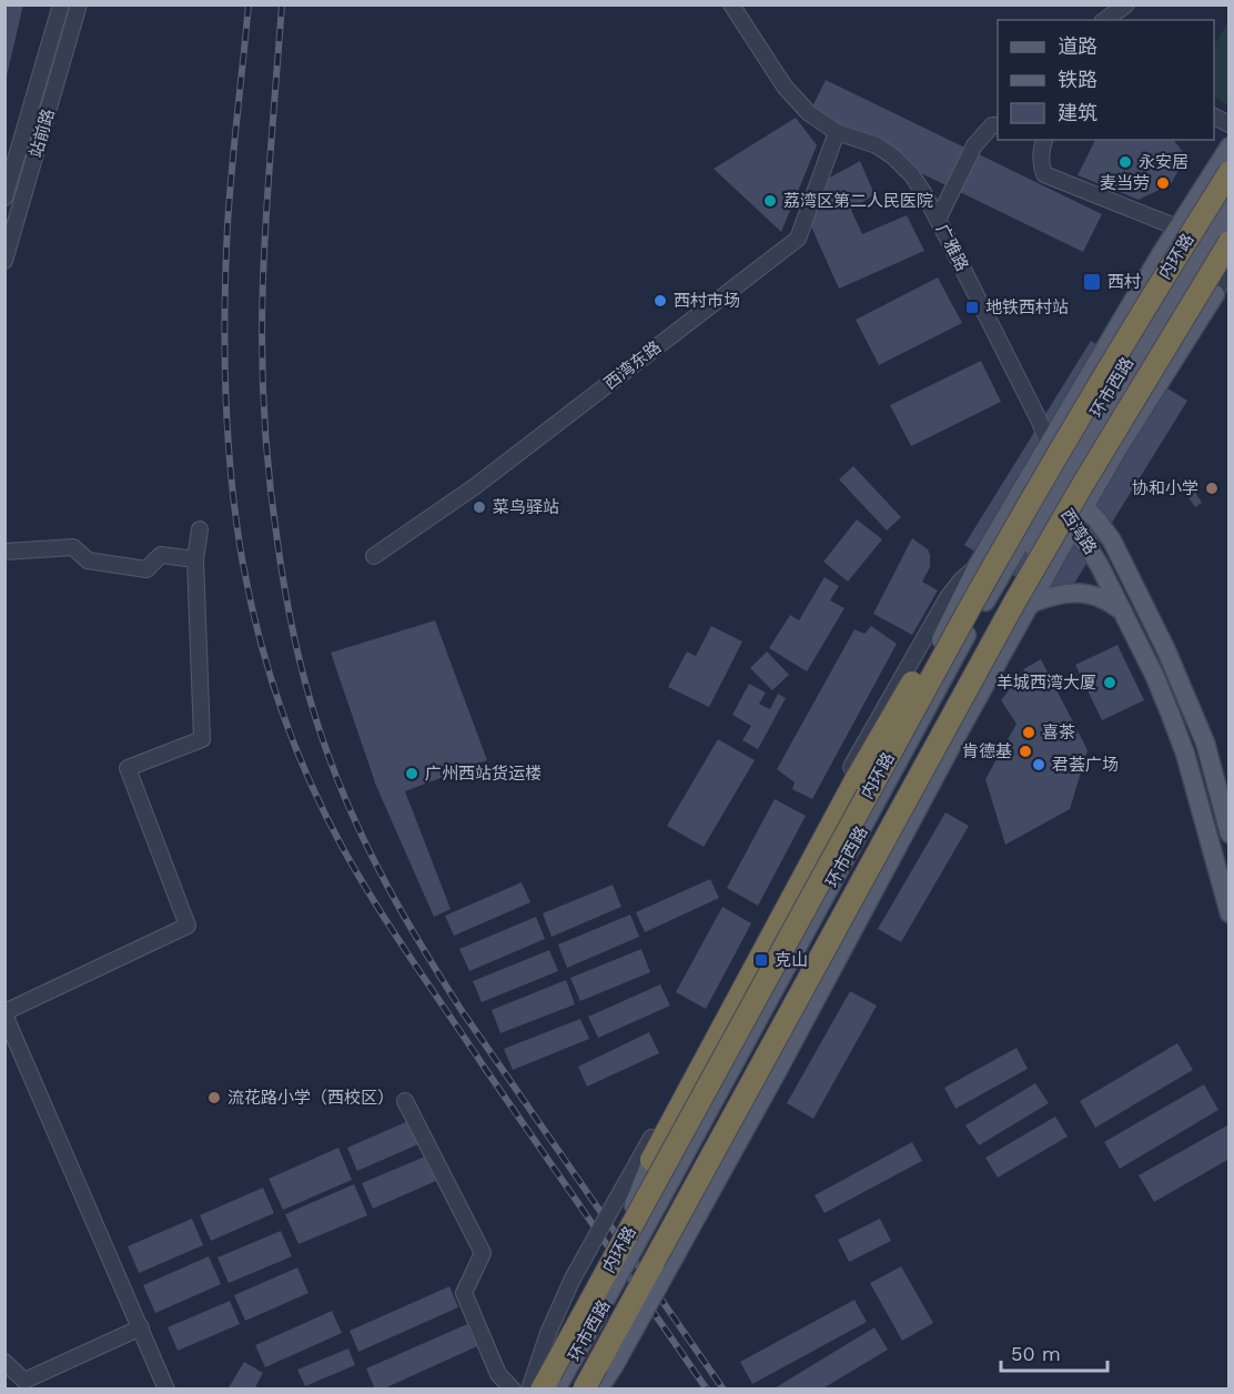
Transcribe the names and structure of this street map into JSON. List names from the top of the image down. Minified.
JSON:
{"streets":{"highway":["内环路"],"main road":["环市西路","西湾路"],"street":["站前路","广雅路","西湾东路"]},"crossings":[["广雅路","西湾东路"],["环市西路","西湾路"]],"places":{"other":["永安居","麦当劳","荔湾区第二人民医院","西村市场","协和小学","菜鸟驿站","羊城西湾大厦","喜茶","肯德基","君荟广场","广州西站货运楼","流花路小学（西校区）"],"transit":["西村","地铁西村站","克山"]},"legend":["道路","铁路","建筑"],"scale_bar":"50 m"}
